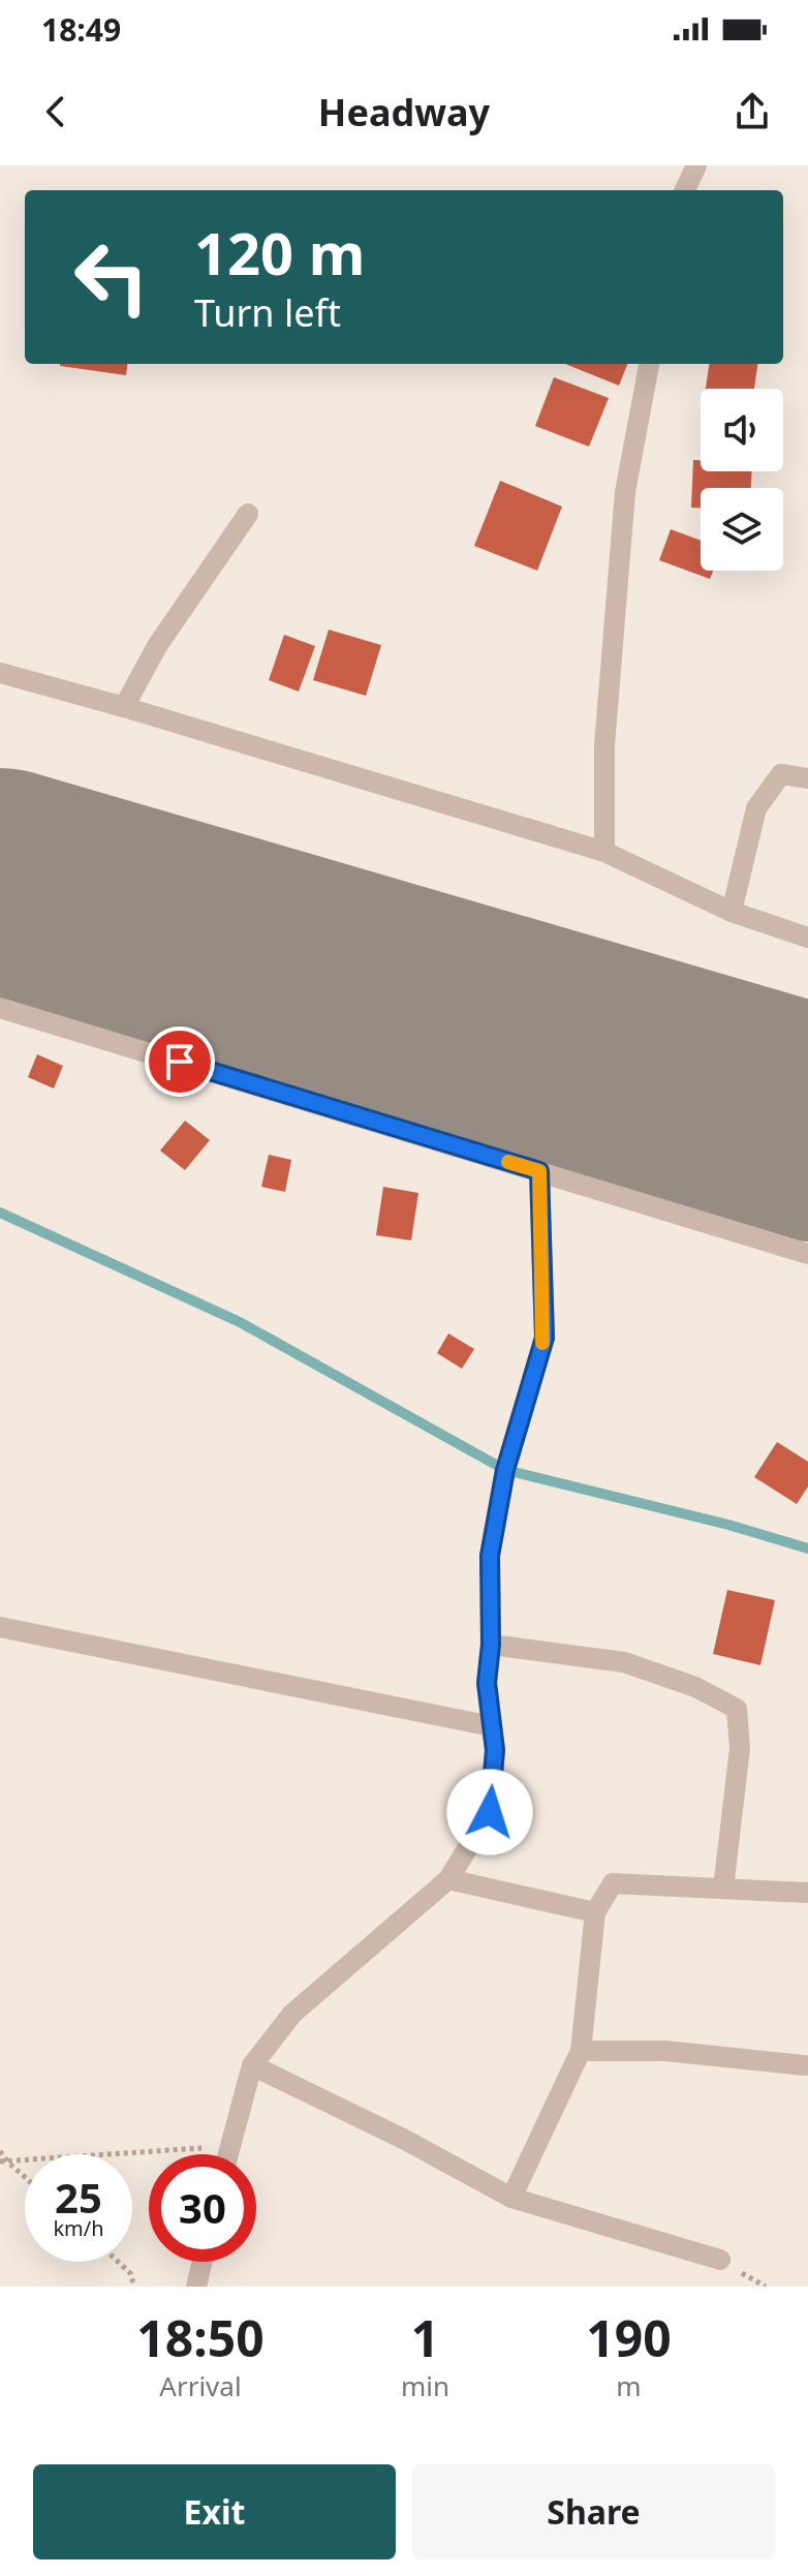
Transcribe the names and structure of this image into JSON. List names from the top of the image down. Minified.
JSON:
{"page":{"status":"18:49","header":"Headway","turn":["120 m","Turn left"],"speed":"25 km/h","limit":"30","eta":["18:50","Arrival","1","min","190","m"],"buttons":["Exit","Share"]}}
